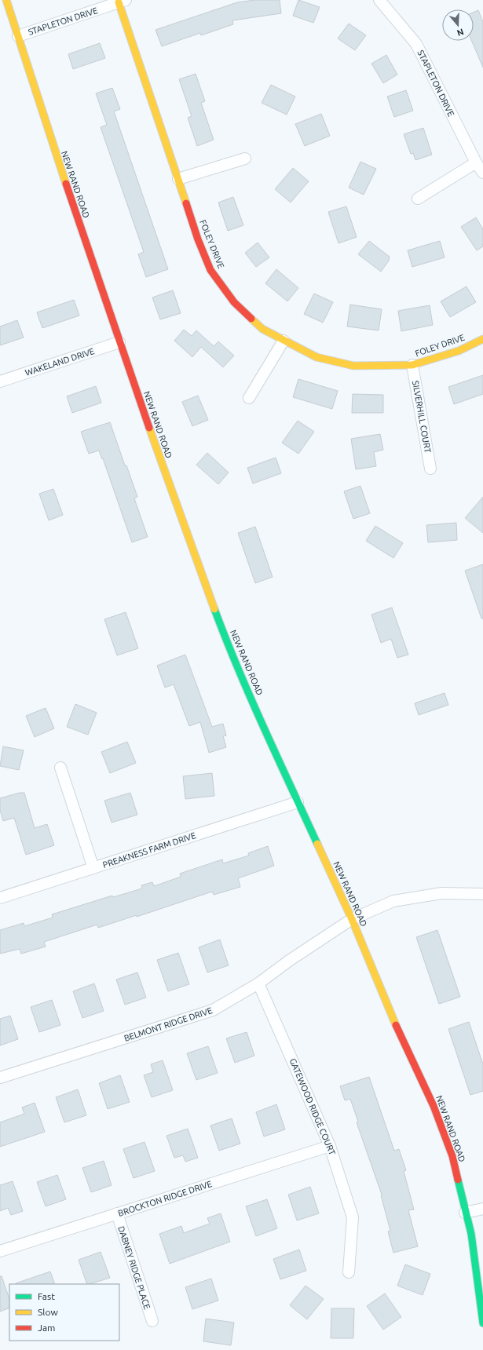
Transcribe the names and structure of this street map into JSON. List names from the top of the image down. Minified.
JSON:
{"streets":{"street":["STAPLETON DRIVE","NEW RAND ROAD","FOLEY DRIVE","WAKELAND DRIVE","SILVERHILL COURT","PREAKNESS FARM DRIVE","BELMONT RIDGE DRIVE","GATEWOOD RIDGE COURT","BROCKTON RIDGE DRIVE","DABNEY RIDGE PLACE"]},"crossings":[["STAPLETON DRIVE","NEW RAND ROAD"],["STAPLETON DRIVE","FOLEY DRIVE"],["NEW RAND ROAD","WAKELAND DRIVE"],["NEW RAND ROAD","PREAKNESS FARM DRIVE"],["NEW RAND ROAD","BELMONT RIDGE DRIVE"],["FOLEY DRIVE","SILVERHILL COURT"],["BELMONT RIDGE DRIVE","GATEWOOD RIDGE COURT"],["GATEWOOD RIDGE COURT","BROCKTON RIDGE DRIVE"],["BROCKTON RIDGE DRIVE","DABNEY RIDGE PLACE"]],"legend":["Fast","Slow","Jam"],"north":"bottom"}
